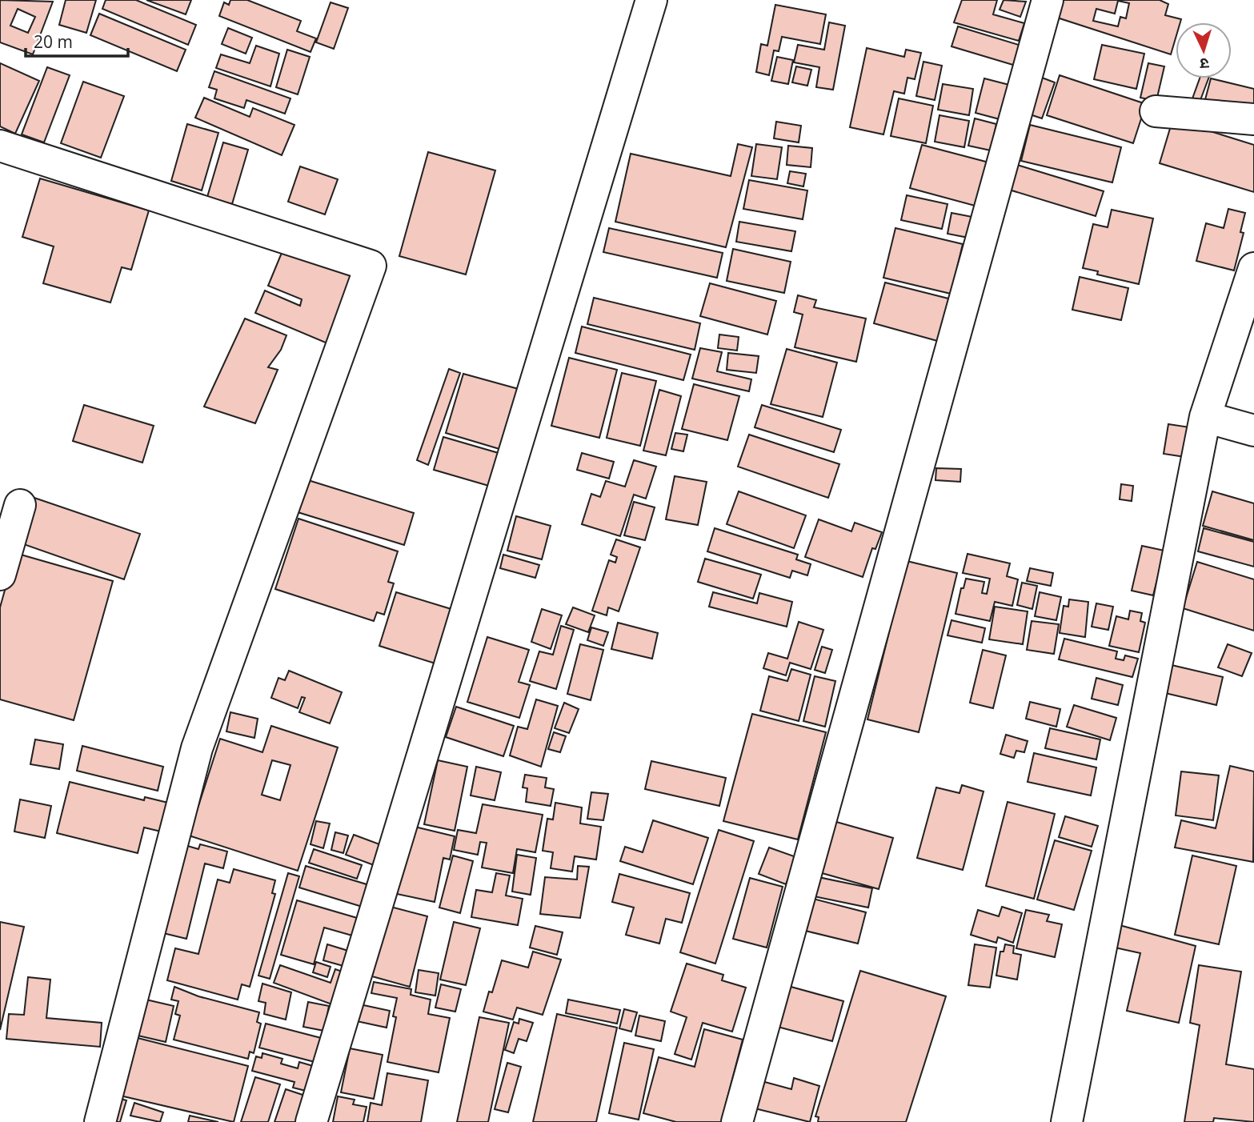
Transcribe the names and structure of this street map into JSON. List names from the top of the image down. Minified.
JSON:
{"scale_bar":"20 m","north":"bottom"}
